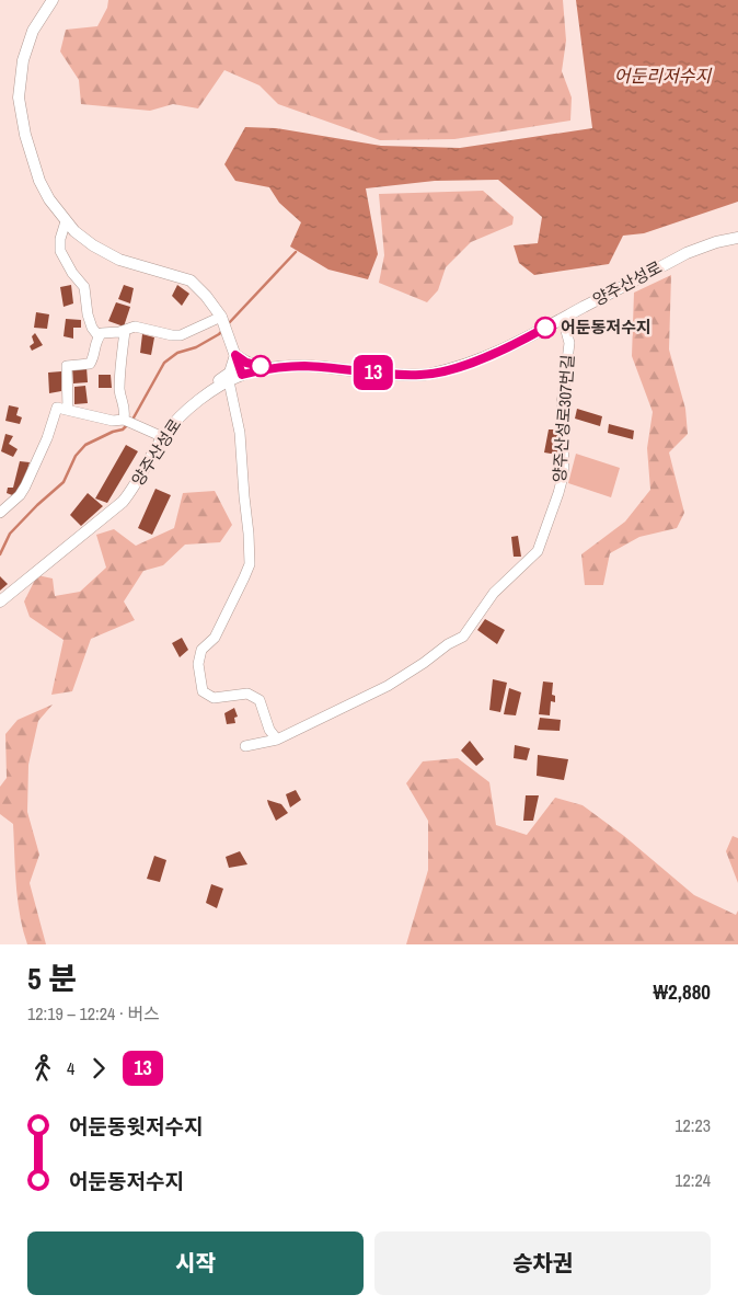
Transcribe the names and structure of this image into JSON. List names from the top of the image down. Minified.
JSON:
{"streets":{"street":["양주산성로","양주산성로307번길"]},"crossings":[["양주산성로","양주산성로307번길"]],"water":["어둔리저수지"],"places":["어둔동저수지"],"lines":["bus line 13"],"page":{"on_map":"13","heading":["5 분","12:19 – 12:24 · 버스","₩2,880"],"legs":["4","13"],"list":[{"name":"어둔동윗저수지","value":"12:23"},{"name":"어둔동저수지","value":"12:24"}],"buttons":["시작","승차권"]}}
